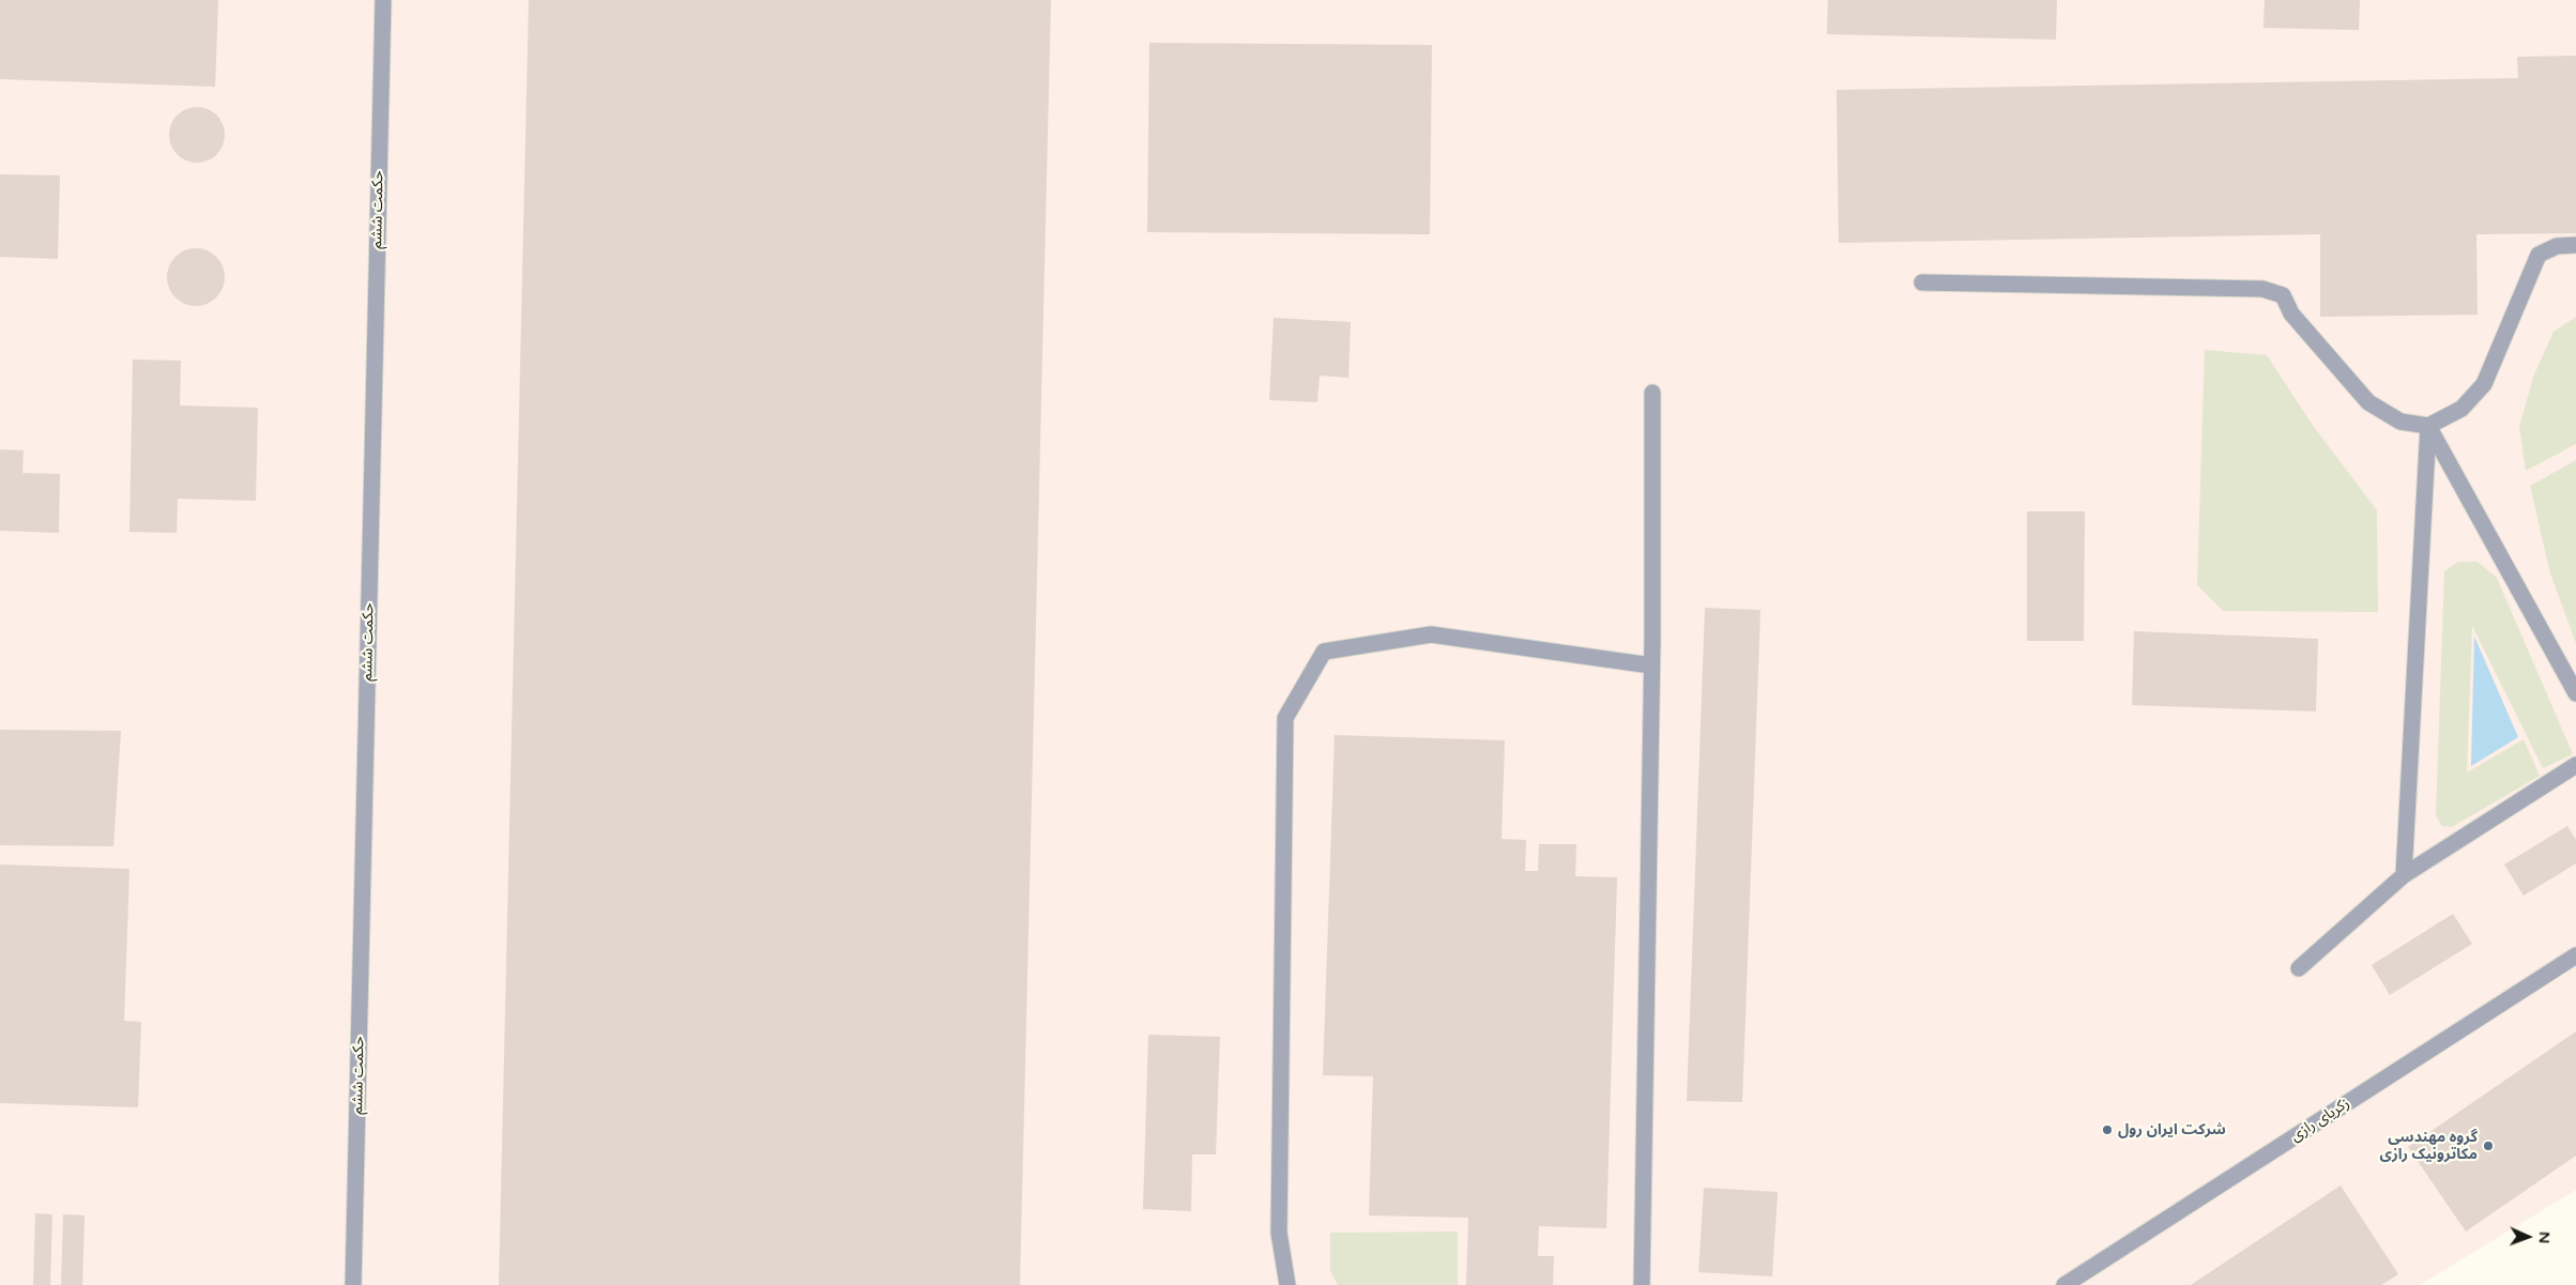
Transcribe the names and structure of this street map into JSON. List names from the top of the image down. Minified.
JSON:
{"streets":{"street":["حکمت ششم","زکریای رازی"]},"places":["شرکت ایران رول","گروه مهندسی مکاترونیک رازی"],"north":"right"}
